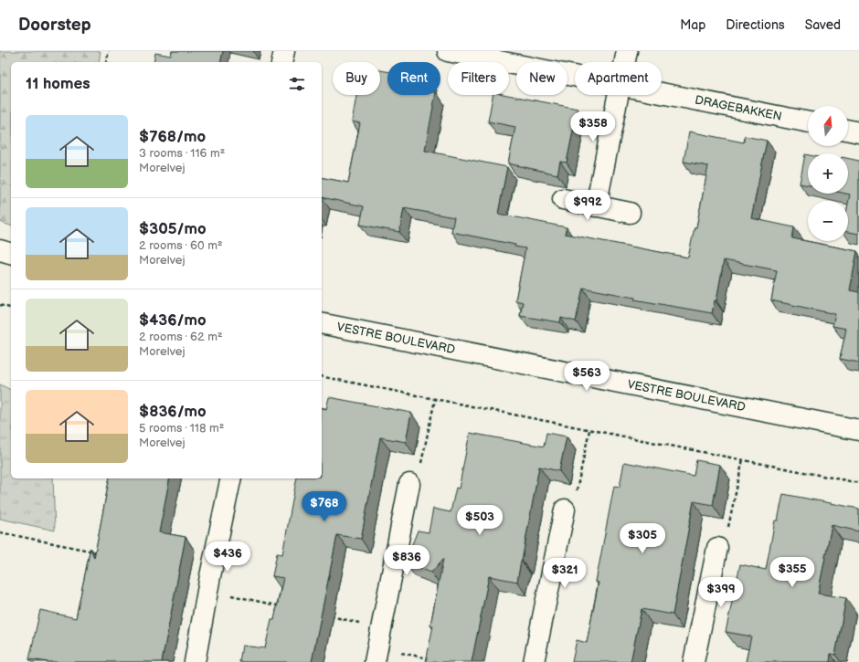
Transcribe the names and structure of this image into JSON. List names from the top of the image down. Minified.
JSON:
{"streets":{"street":["DRAGEBAKKEN","VESTRE BOULEVARD"]},"north":"top","page":{"header":"Doorstep","nav":["Map","Directions","Saved"],"chip":["Buy","Rent","Filters","New","Apartment"],"heading":"11 homes","map_buttons":["+","−"],"list":[{"name":"$768/mo","note":"3 rooms · 116 m² · Morelvej"},{"name":"$305/mo","note":"2 rooms · 60 m² · Morelvej"},{"name":"$436/mo","note":"2 rooms · 62 m² · Morelvej"},{"name":"$836/mo","note":"5 rooms · 118 m² · Morelvej"}],"price":["$358","$992","$563","$768","$503","$305","$436","$836","$355","$321","$399"]}}
